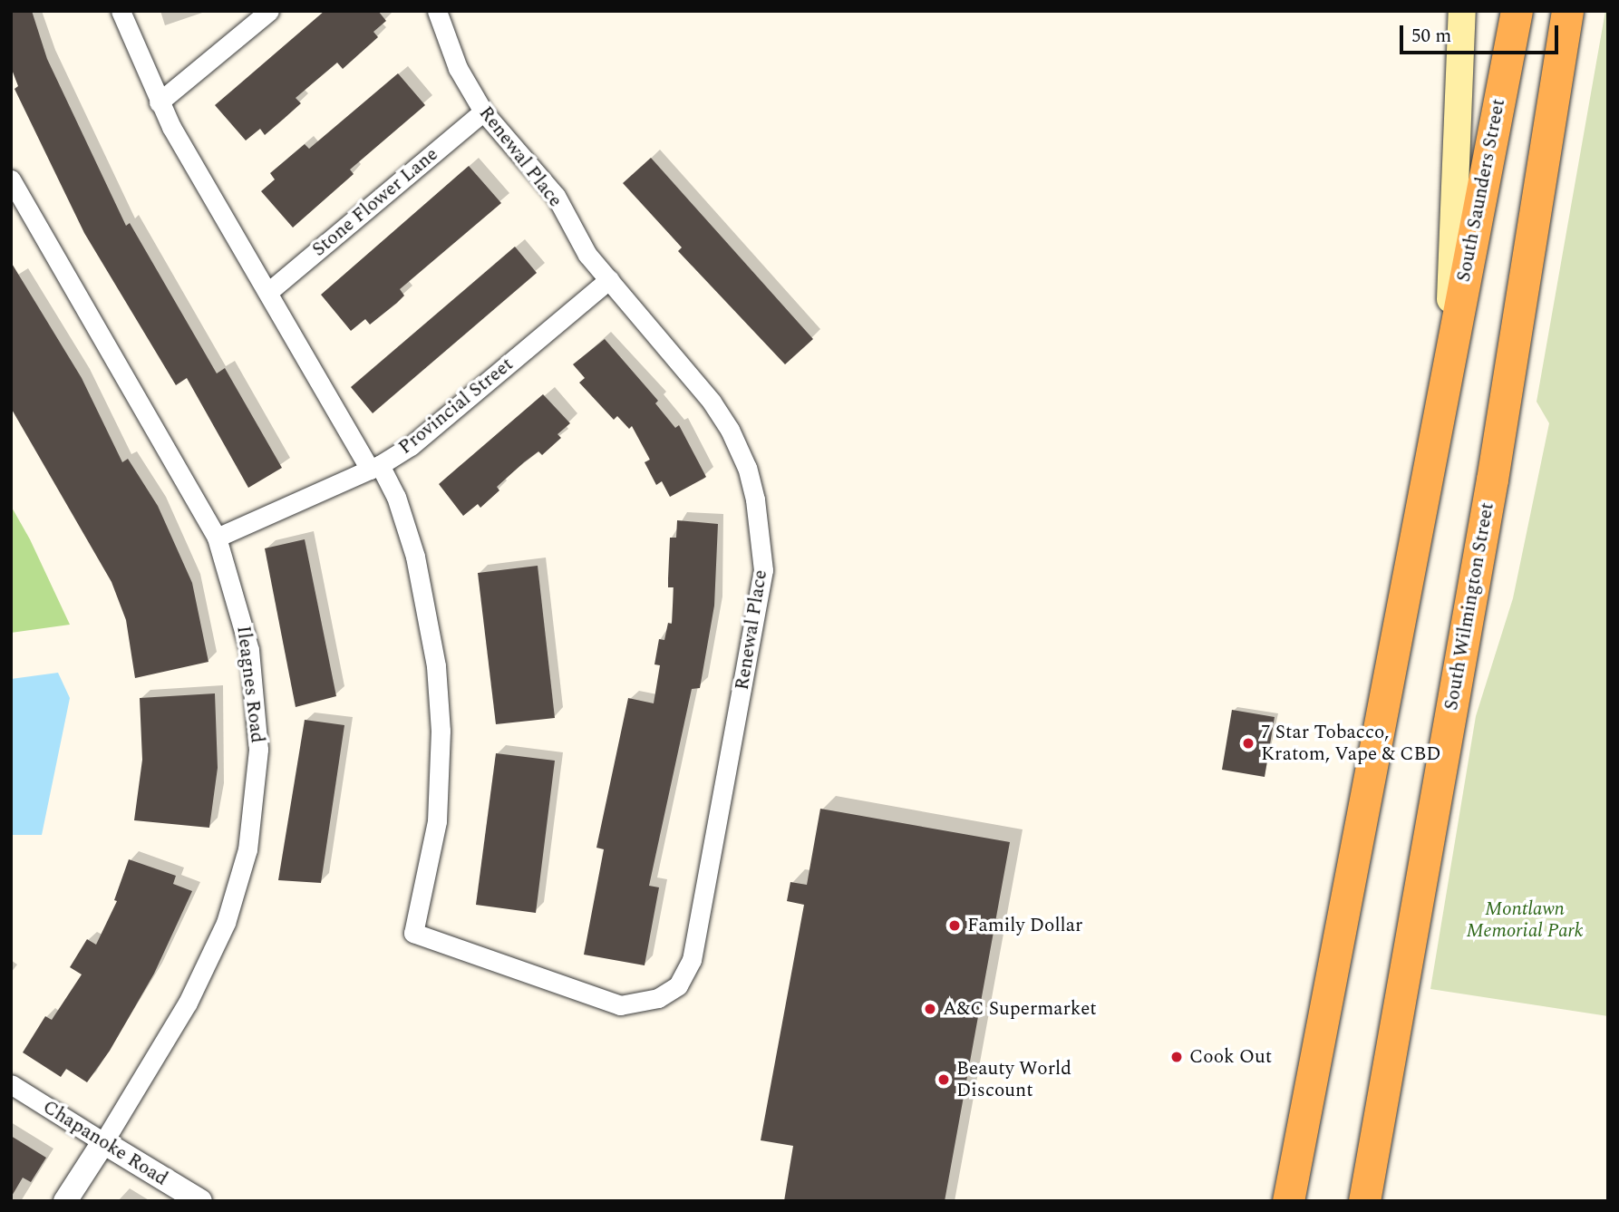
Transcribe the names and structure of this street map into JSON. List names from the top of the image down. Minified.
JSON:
{"streets":{"highway":["South Saunders Street","South Wilmington Street"],"street":["Renewal Place","Stone Flower Lane","Provincial Street","Ileagnes Road","Chapanoke Road"]},"crossings":[["Renewal Place","Stone Flower Lane"],["Renewal Place","Provincial Street"],["Provincial Street","Ileagnes Road"],["Ileagnes Road","Chapanoke Road"]],"parks":["Montlawn Memorial Park"],"places":["7 Star Tobacco, Kratom, Vape & CBD","Family Dollar","A&C Supermarket","Cook Out","Beauty World Discount"],"scale_bar":"50 m"}
